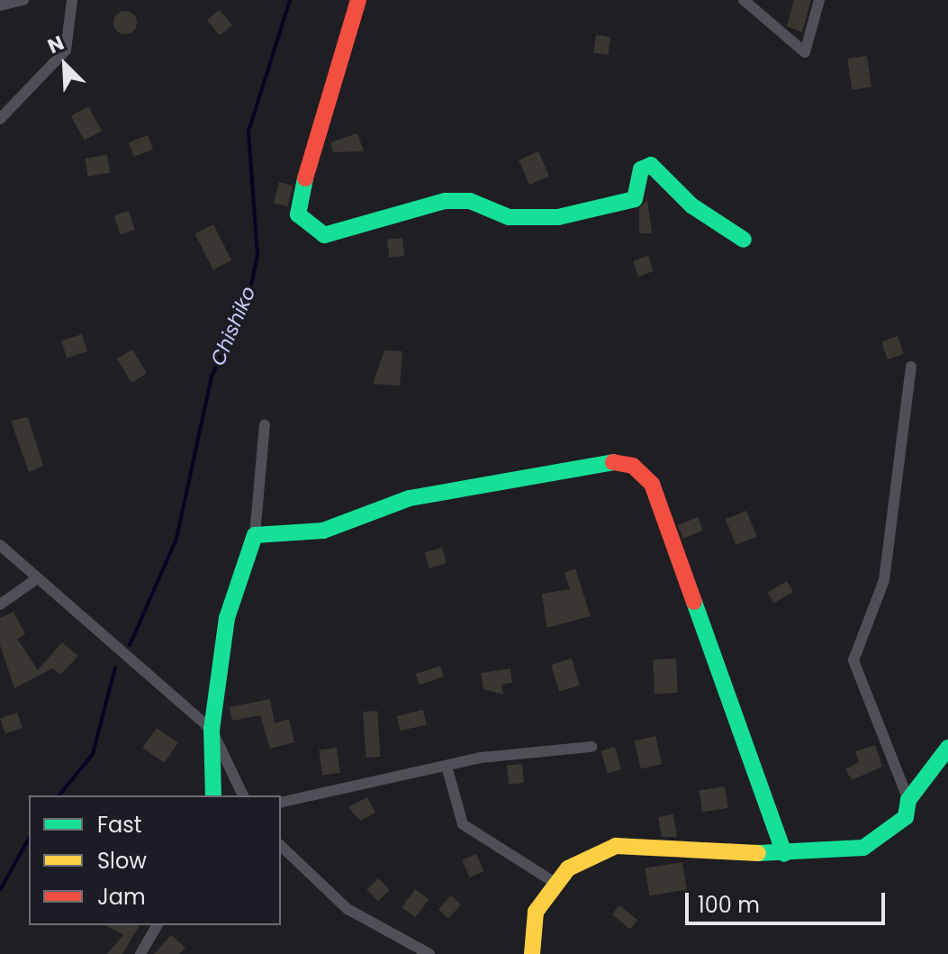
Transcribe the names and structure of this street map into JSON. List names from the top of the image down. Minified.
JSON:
{"water":["Chishiko"],"legend":["Fast","Slow","Jam"],"scale_bar":"100 m","north":"top left"}
